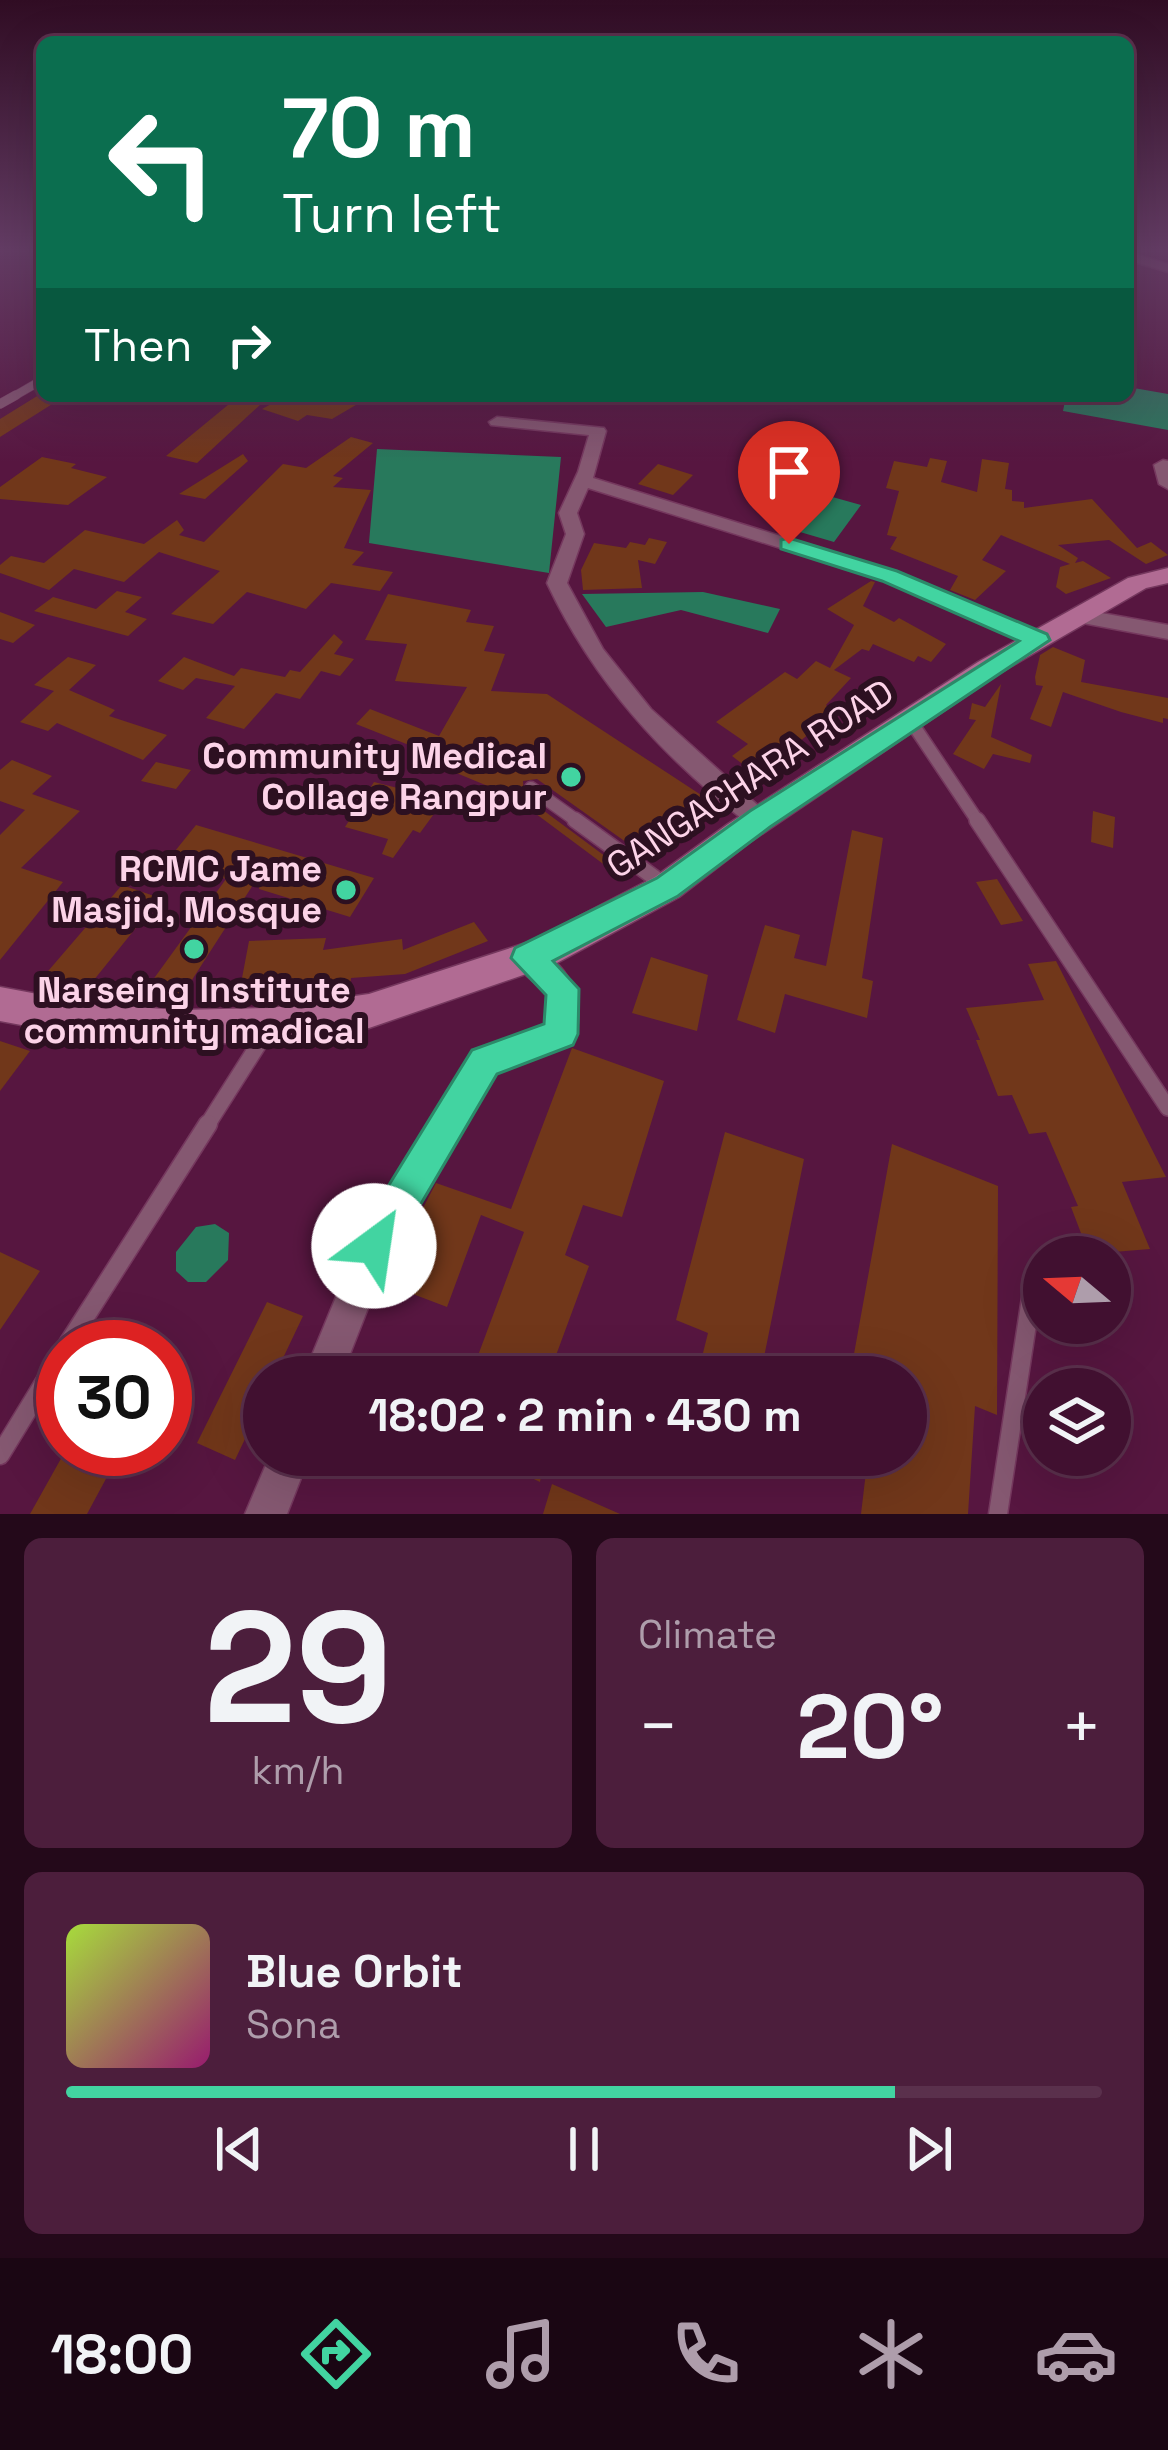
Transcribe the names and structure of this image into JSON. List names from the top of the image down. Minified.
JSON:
{"streets":{"main road":["GANGACHARA ROAD"]},"places":["Community Medical Collage Rangpur","RCMC Jame Masjid, Mosque","Narseing Institute community madical"],"north":"left","page":{"turn":["70 m","Turn left"],"then":"Then","limit":"30","trip":"18:02 · 2 min · 430 m","tile":[["29","km/h"],"Climate"],"heat":["−","20°","+"],"song":["Blue Orbit","Sona"],"tabs":"18:00"}}
